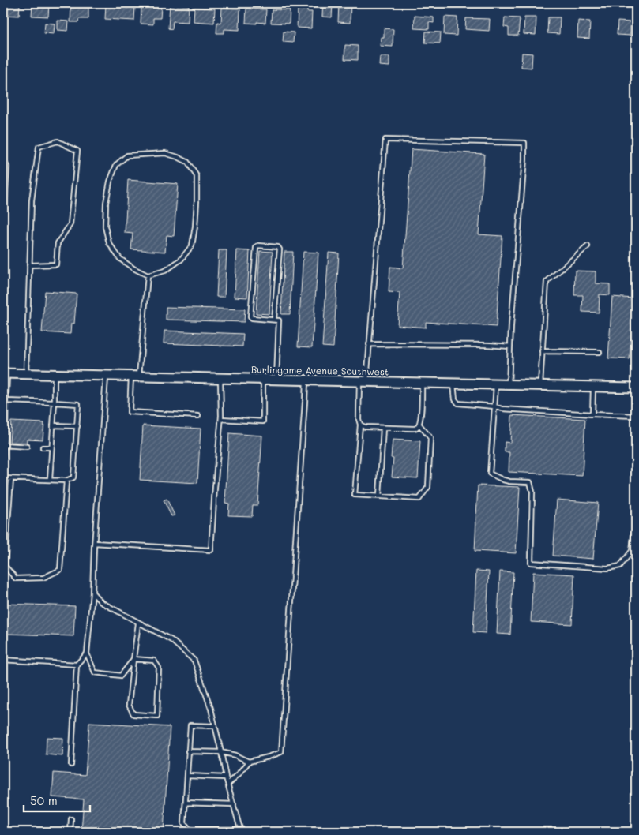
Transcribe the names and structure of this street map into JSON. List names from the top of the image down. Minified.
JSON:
{"streets":{"street":["Burlingame Avenue Southwest"]},"scale_bar":"50 m"}
